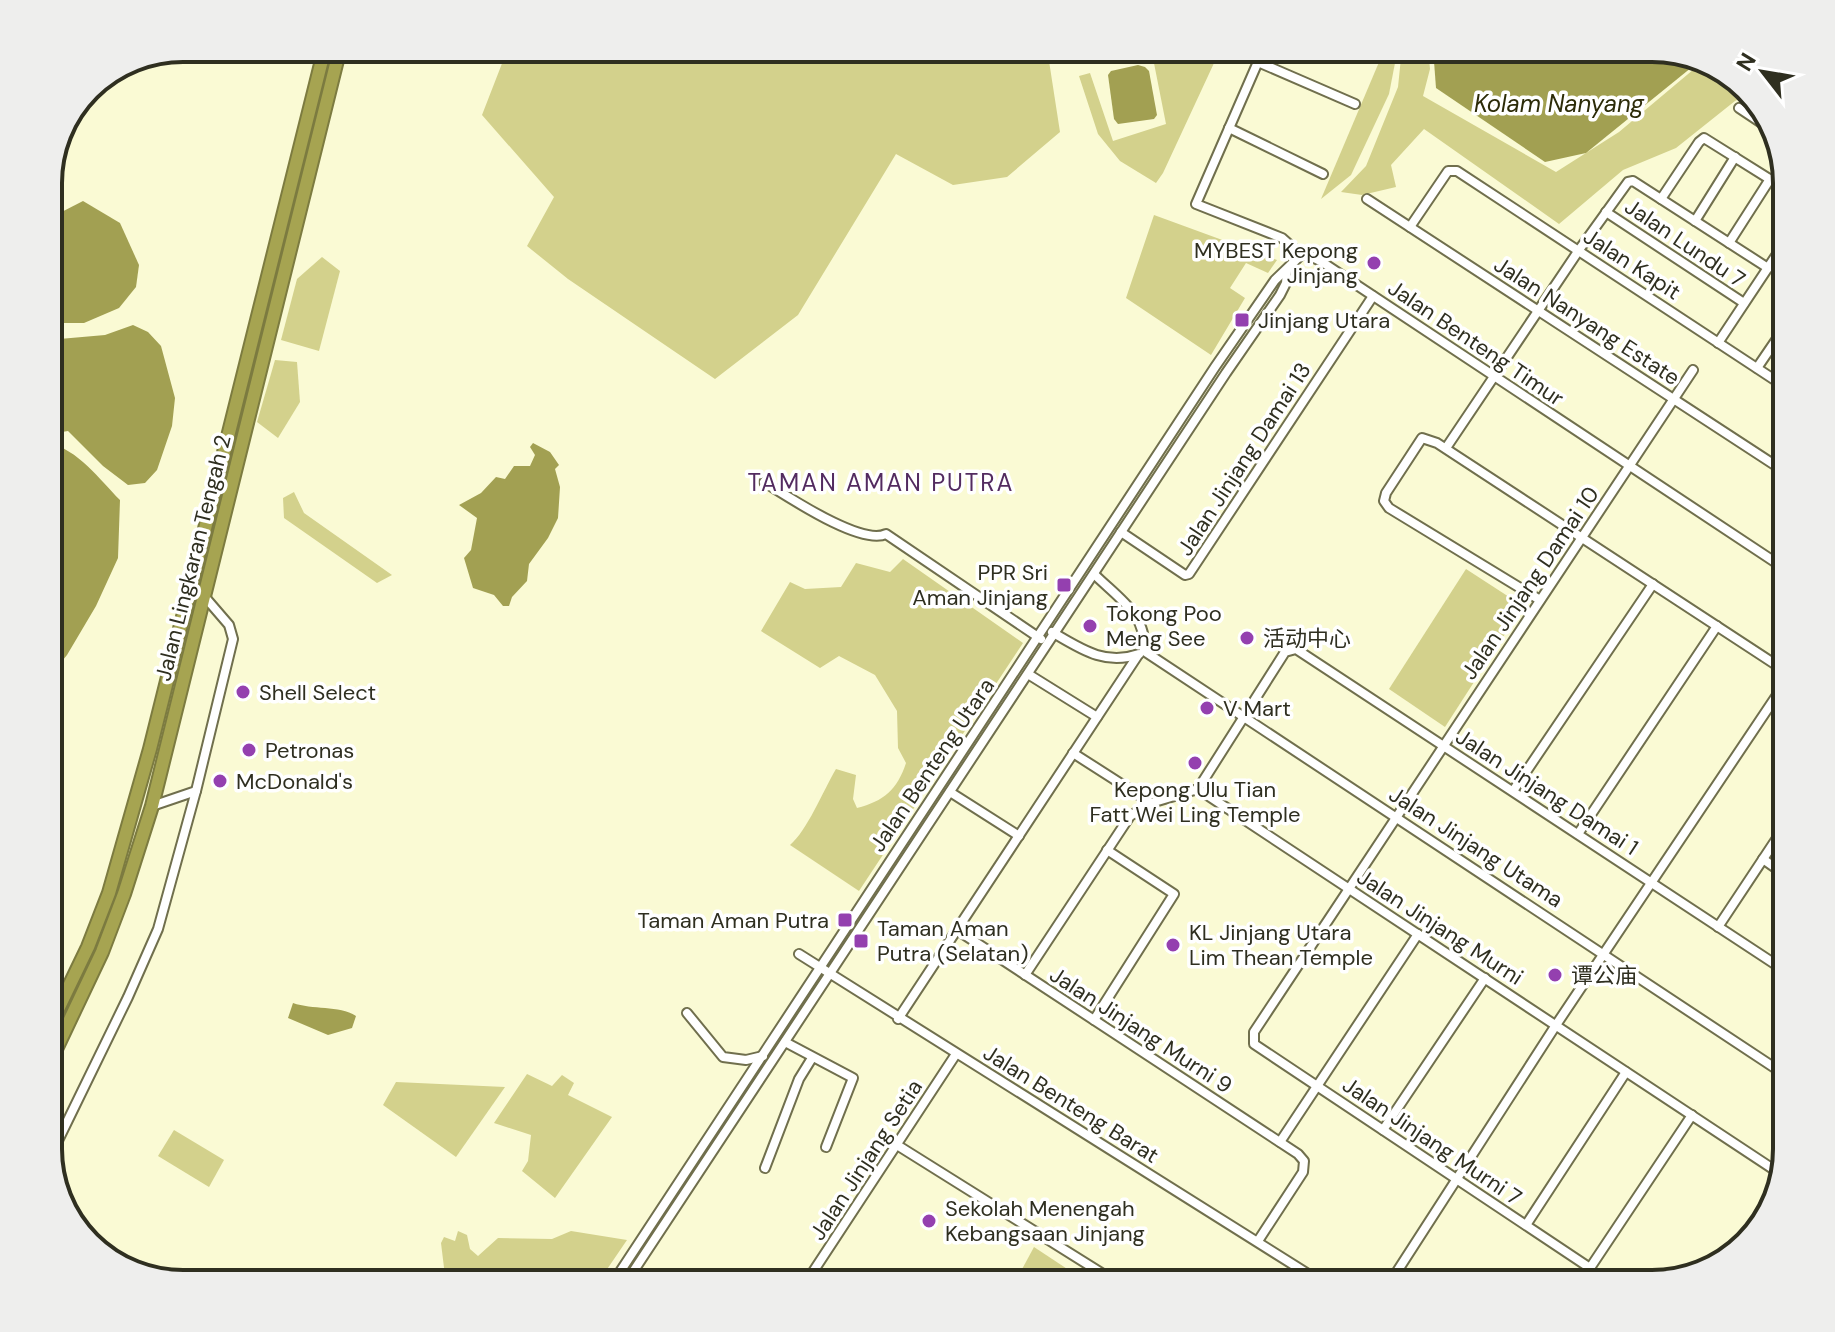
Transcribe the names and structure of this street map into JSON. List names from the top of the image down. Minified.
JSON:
{"streets":{"highway":["Jalan Lingkaran Tengah 2"],"street":["Jalan Lundu 7","Jalan Kapit","Jalan Nanyang Estate","Jalan Benteng Timur","Jalan Jinjang Damai 13","Jalan Jinjang Damai 10","Jalan Benteng Utara","Jalan Jinjang Damai 1","Jalan Jinjang Utama","Jalan Jinjang Murni","Jalan Jinjang Murni 9","Jalan Benteng Barat","Jalan Jinjang Murni 7","Jalan Jinjang Setia"]},"crossings":[["Jalan Kapit","Jalan Nanyang Estate"],["Jalan Nanyang Estate","Jalan Jinjang Damai 10"],["Jalan Benteng Timur","Jalan Jinjang Damai 13"],["Jalan Benteng Timur","Jalan Jinjang Damai 10"],["Jalan Benteng Timur","Jalan Benteng Utara"],["Jalan Jinjang Damai 13","Jalan Benteng Utara"],["Jalan Jinjang Damai 10","Jalan Jinjang Damai 1"],["Jalan Jinjang Damai 10","Jalan Jinjang Utama"],["Jalan Jinjang Damai 10","Jalan Jinjang Murni"],["Jalan Jinjang Damai 10","Jalan Jinjang Murni 7"],["Jalan Benteng Utara","Jalan Benteng Barat"],["Jalan Jinjang Damai 1","Jalan Jinjang Utama"],["Jalan Jinjang Murni","Jalan Jinjang Murni 7"],["Jalan Jinjang Murni 9","Jalan Benteng Barat"],["Jalan Benteng Barat","Jalan Jinjang Setia"]],"districts":["TAMAN AMAN PUTRA"],"water":["Kolam Nanyang"],"places":{"other":["MYBEST Kepong Jinjang","Tokong Poo Meng See","活动中心","Shell Select","V Mart","Petronas","Kepong Ulu Tian Fatt Wei Ling Temple","McDonald's","KL Jinjang Utara Lim Thean Temple","谭公庙","Sekolah Menengah Kebangsaan Jinjang"],"transit":["Jinjang Utara","PPR Sri Aman Jinjang","Taman Aman Putra","Taman Aman Putra (Selatan)"]},"north":"top left"}
